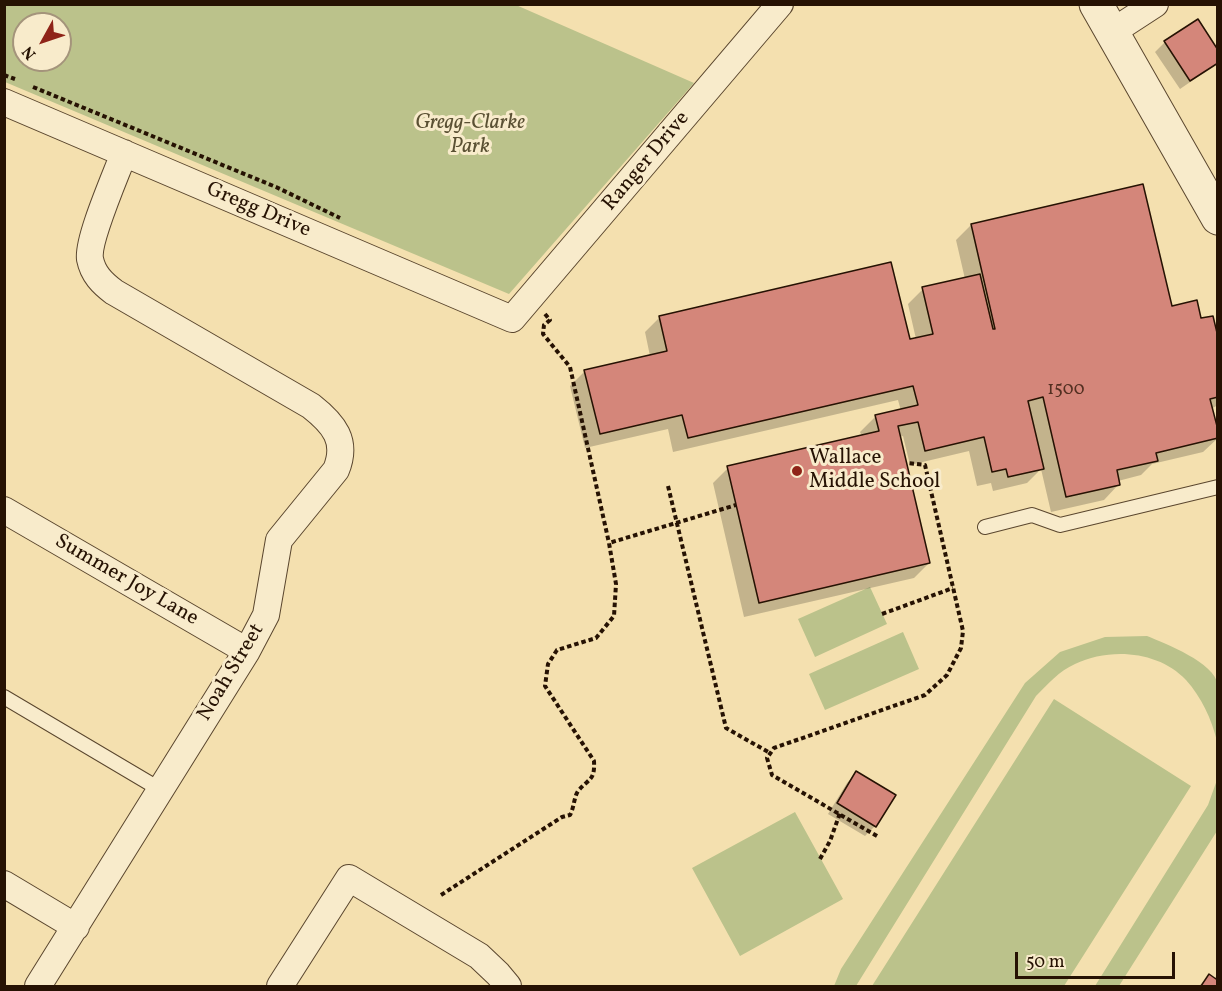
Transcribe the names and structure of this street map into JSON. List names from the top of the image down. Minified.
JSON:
{"streets":{"street":["Ranger Drive","Gregg Drive","Summer Joy Lane","Noah Street"]},"crossings":[["Ranger Drive","Gregg Drive"],["Gregg Drive","Noah Street"],["Summer Joy Lane","Noah Street"]],"parks":["Gregg-Clarke Park"],"places":["Wallace Middle School"],"house_numbers":["1500"],"scale_bar":"50 m","north":"bottom left"}
